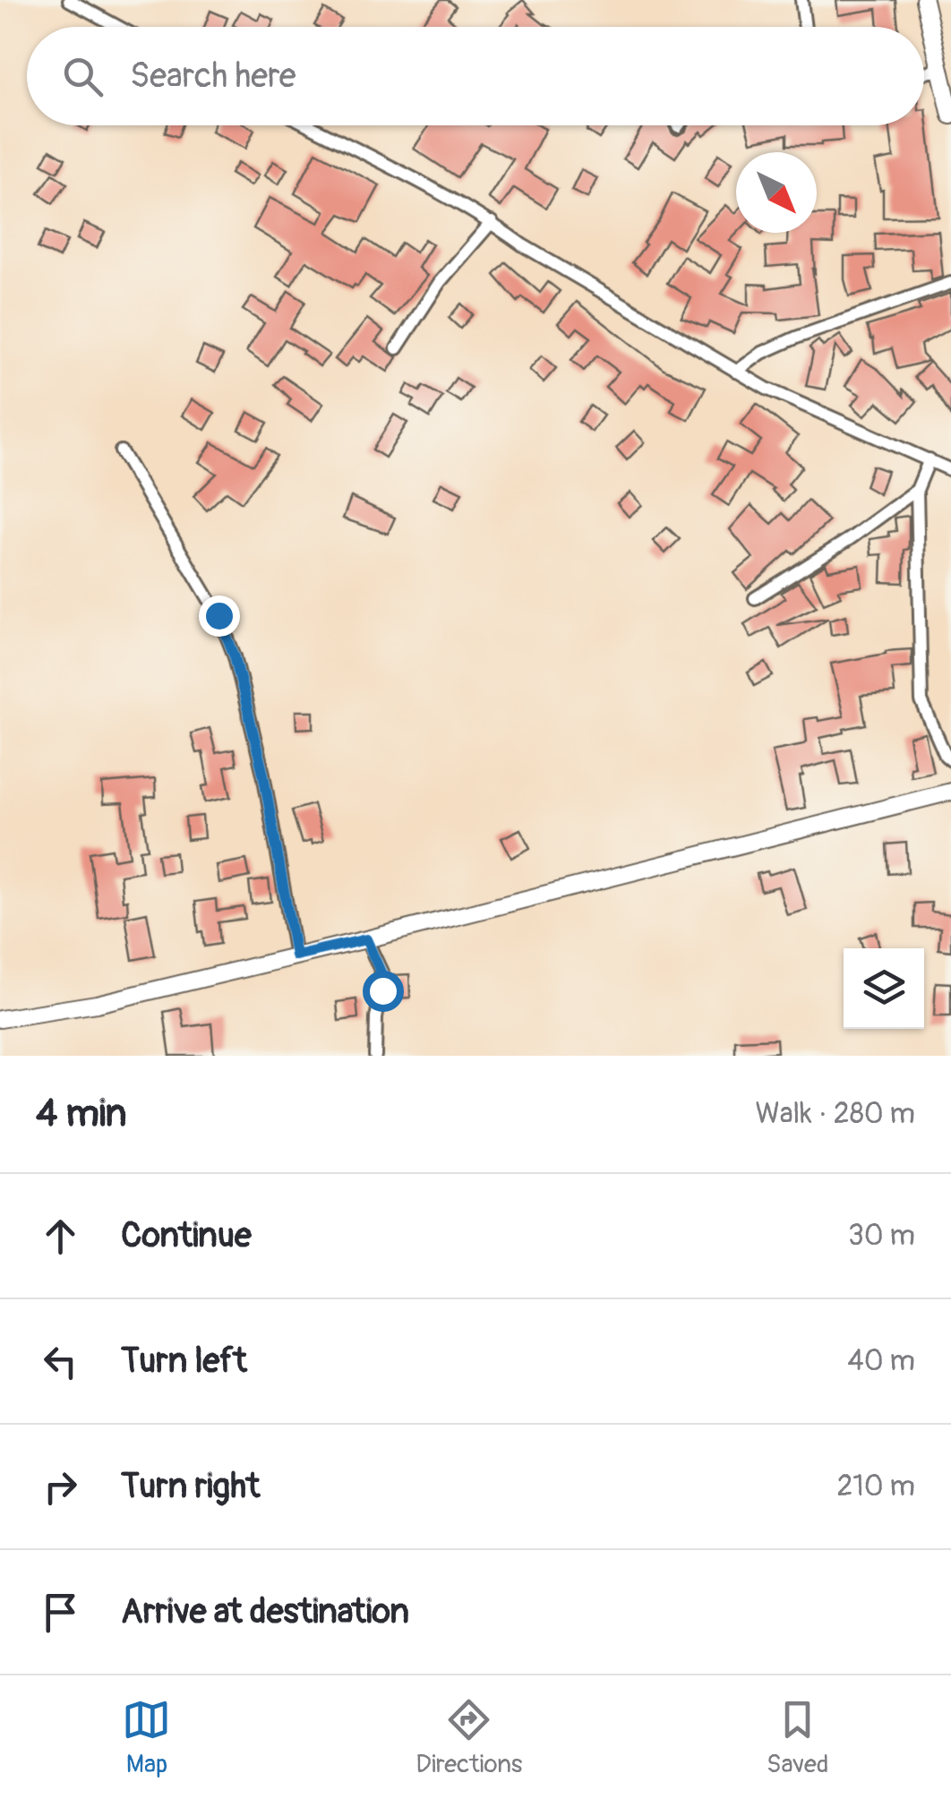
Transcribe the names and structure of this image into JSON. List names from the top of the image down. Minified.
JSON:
{"north":"bottom right","page":{"search":"Search here","heading":["4 min","Walk · 280 m"],"list":[["Continue","30 m"],["Turn left","40 m"],["Turn right","210 m"],"Arrive at destination"],"nav":["Map","Directions","Saved"]}}
